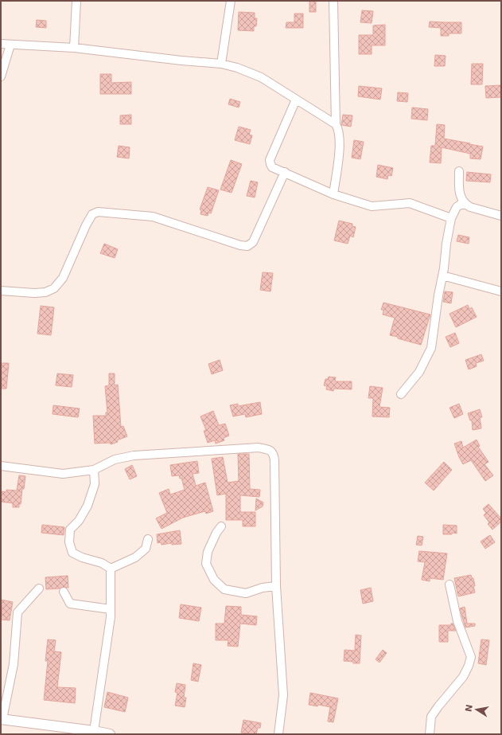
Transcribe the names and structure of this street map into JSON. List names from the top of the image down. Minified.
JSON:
{"north":"left"}
